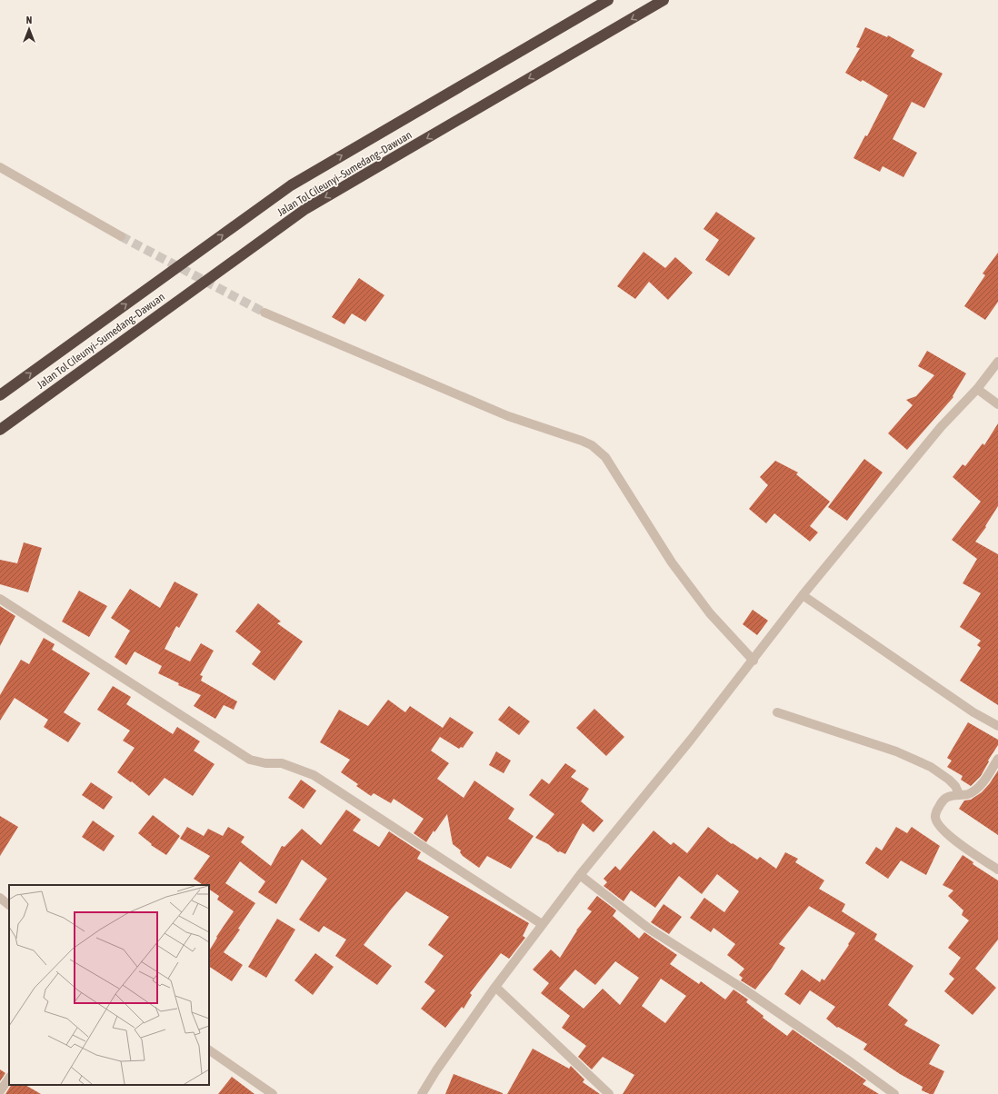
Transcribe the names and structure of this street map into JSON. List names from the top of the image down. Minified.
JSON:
{"streets":{"highway":["Jalan Tol Cileunyi–Sumedang–Dawuan"]},"north":"top"}
